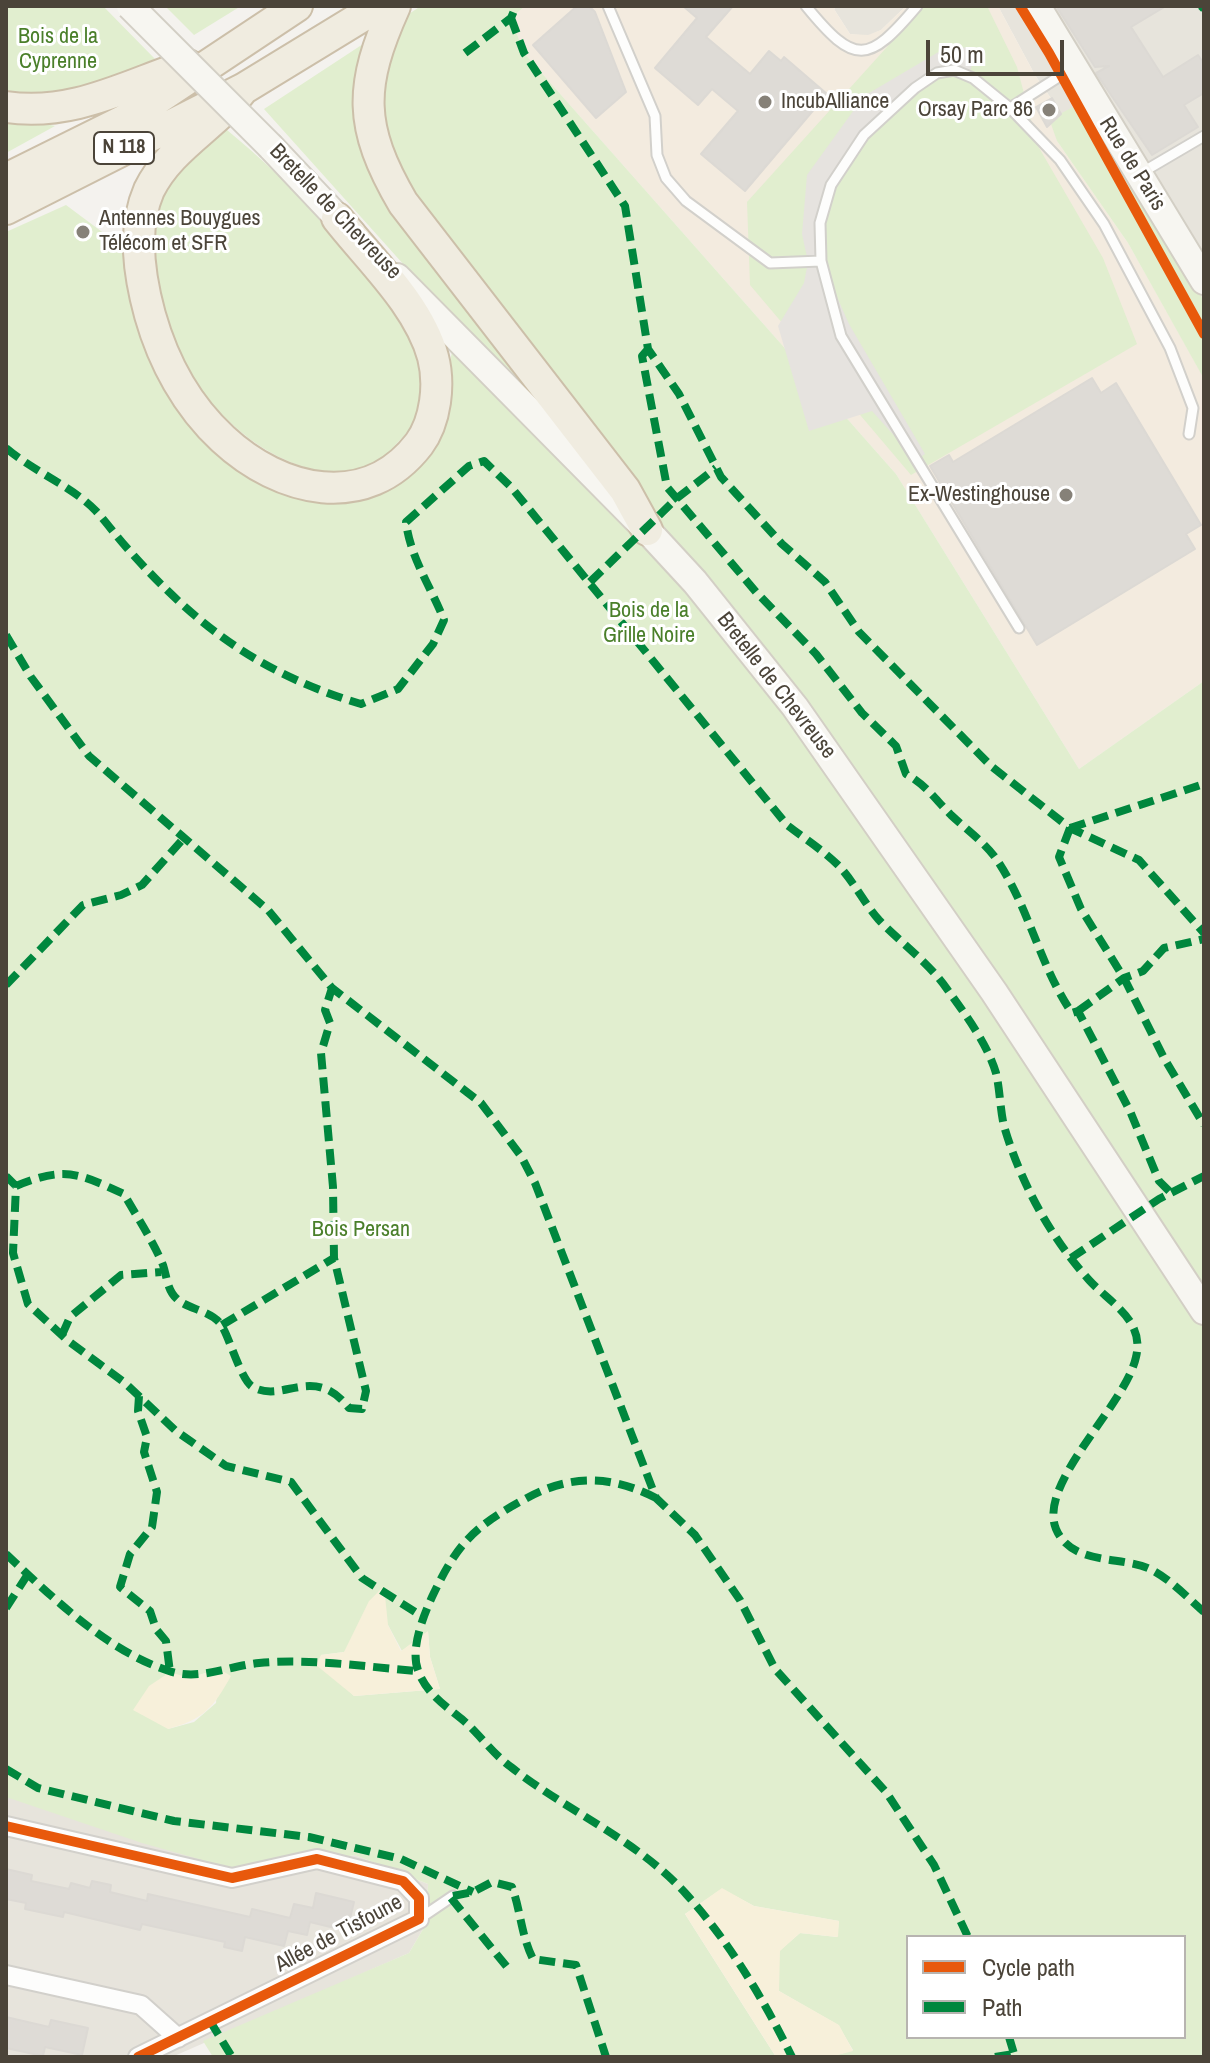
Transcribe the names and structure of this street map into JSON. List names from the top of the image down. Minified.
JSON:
{"streets":{"highway":["N 118"],"main road":["Rue de Paris","Bretelle de Chevreuse"],"street":["Allée de Tisfoune"]},"parks":["Bois de la Cyprenne","Bois de la Grille Noire","Bois Persan"],"places":["IncubAlliance","Orsay Parc 86","Antennes Bouygues Télécom et SFR","Ex-Westinghouse"],"legend":["Cycle path","Path"],"scale_bar":"50 m"}
